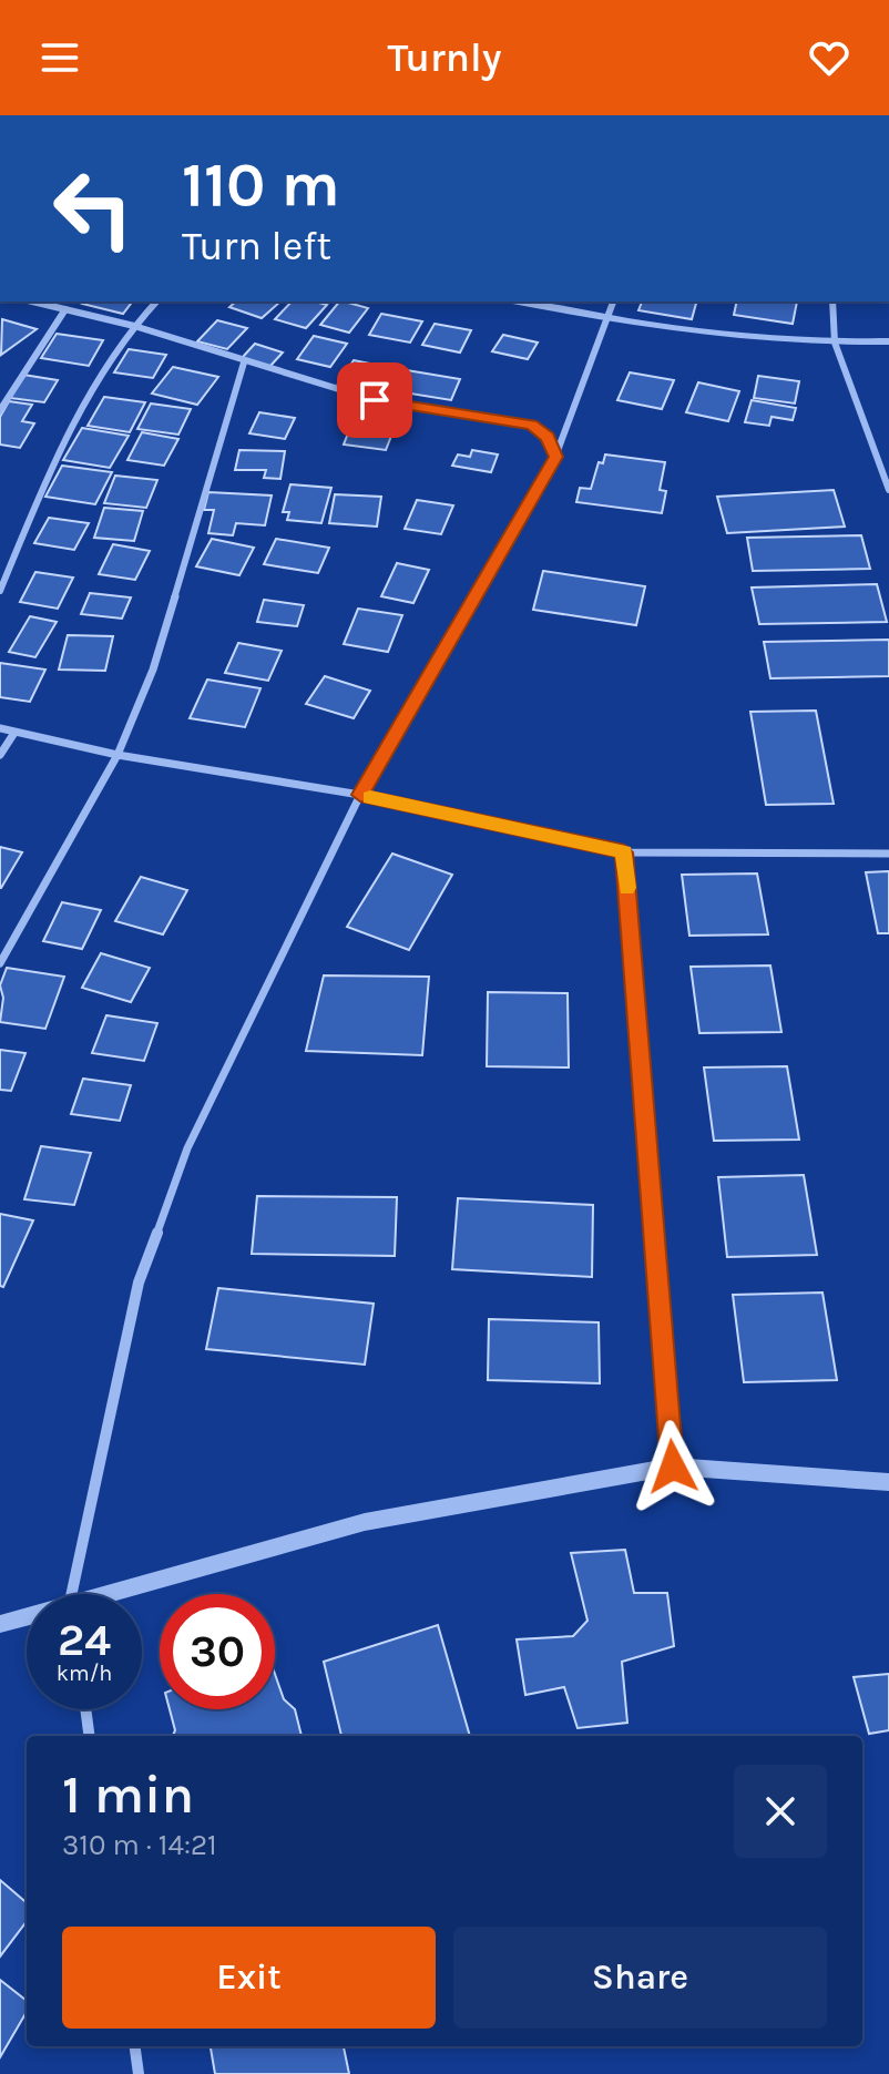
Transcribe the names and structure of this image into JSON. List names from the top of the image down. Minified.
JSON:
{"page":{"header":"Turnly","turn":["110 m","Turn left"],"speed":"24 km/h","limit":"30","heading":["1 min","310 m · 14:21"],"buttons":["Exit","Share"]}}
